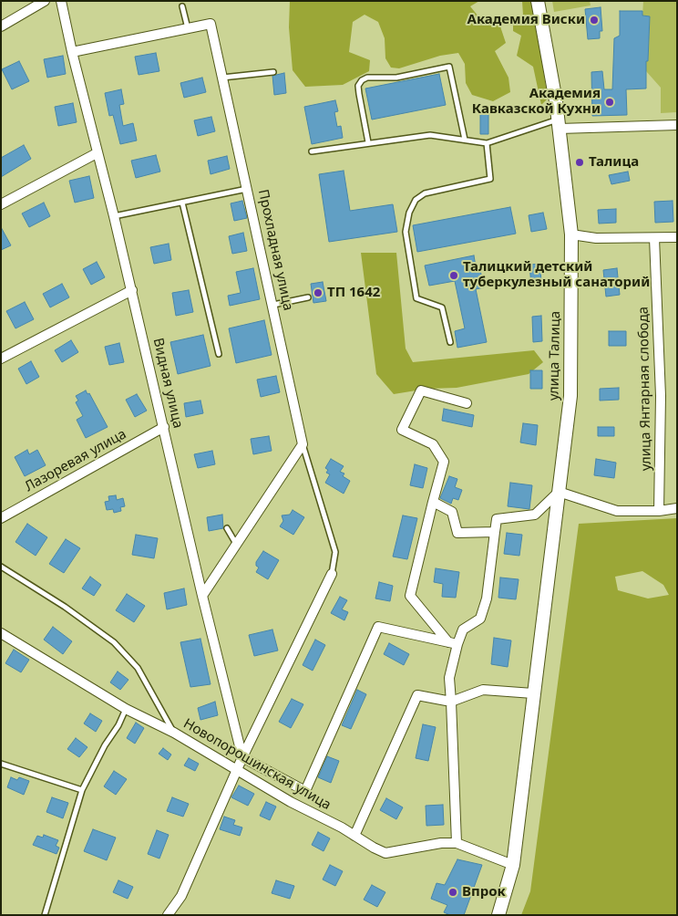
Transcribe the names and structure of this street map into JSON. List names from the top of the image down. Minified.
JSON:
{"streets":{"street":["Прохладная улица","улица Талица","Видная улица","улица Янтарная слобода","Лазоревая улица","Новопорошинская улица"]},"crossings":[["Прохладная улица","Видная улица"],["улица Талица","Новопорошинская улица"],["Видная улица","Лазоревая улица"]],"places":["Академия Виски","Академия Кавказской Кухни","Талица","Талицкий детский туберкулезный санаторий","ТП 1642","Впрок"]}
